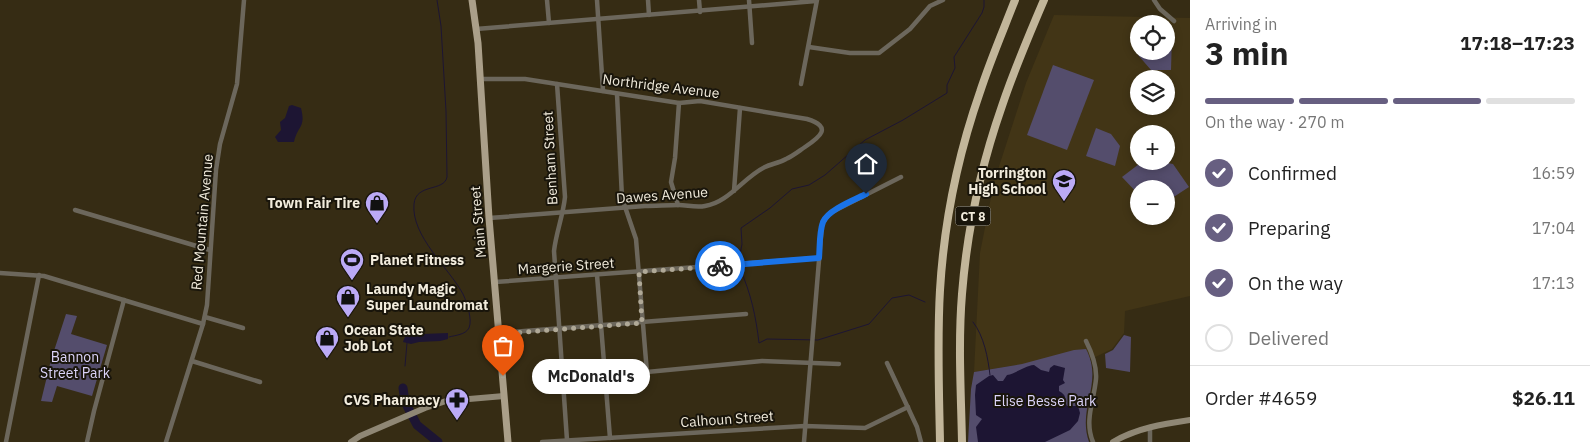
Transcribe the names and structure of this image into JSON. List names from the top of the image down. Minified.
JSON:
{"streets":{"highway":["CT 8"],"main road":["Main Street"],"street":["Northridge Avenue","Benham Street","Dawes Avenue","Red Mountain Avenue","Margerie Street","Calhoun Street"]},"crossings":[["Northridge Avenue","Benham Street"],["Northridge Avenue","Dawes Avenue"],["Northridge Avenue","Main Street"],["Benham Street","Dawes Avenue"],["Benham Street","Margerie Street"],["Benham Street","Calhoun Street"],["Dawes Avenue","Main Street"],["Main Street","Margerie Street"]],"parks":["Bannon Street Park","Elise Besse Park"],"places":{"school or university":["Torrington High School"],"shop":["Town Fair Tire","Laundy Magic Super Laundromat","Ocean State Job Lot"],"sports":["Planet Fitness"],"other":["McDonald's"],"pharmacy":["CVS Pharmacy"]},"page":{"heading":["3 min","Arriving in","17:18–17:23"],"panel":["Order #4659","$26.11"],"map_buttons":["+","−"],"bar":"On the way · 270 m","list":[["Confirmed","16:59"],["Preparing","17:04"],["On the way","17:13"],"Delivered"],"bubble":"McDonald's"}}
